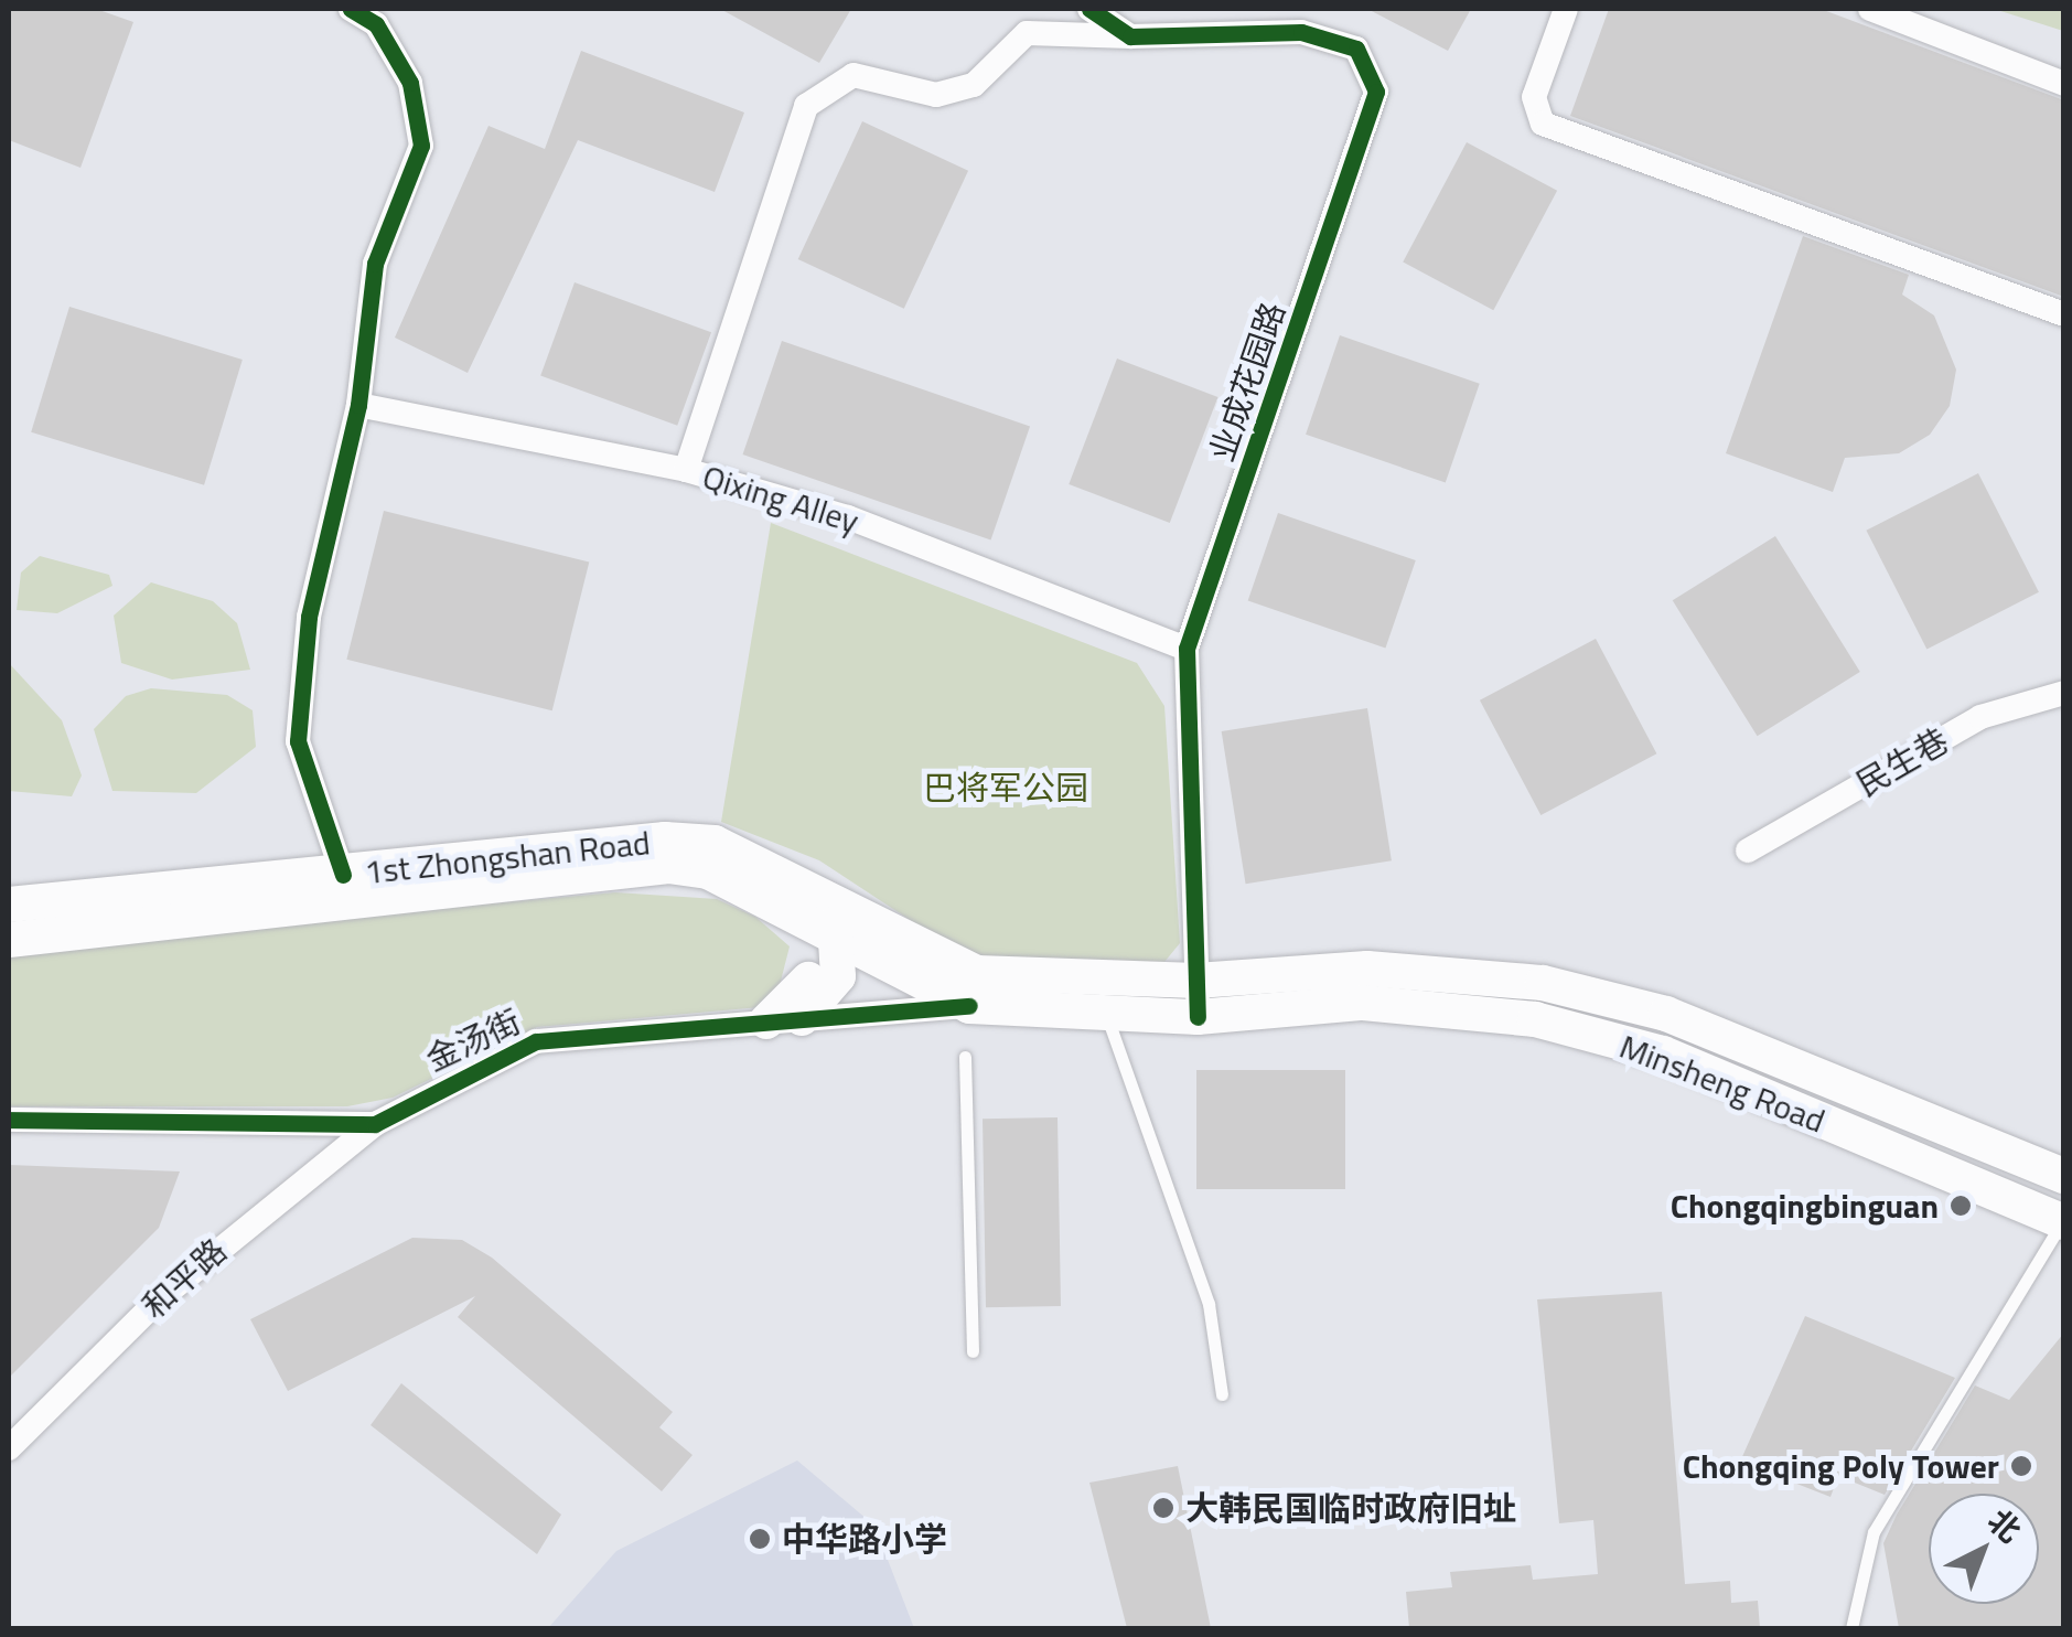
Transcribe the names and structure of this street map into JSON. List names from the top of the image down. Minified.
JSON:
{"streets":{"main road":["1st Zhongshan Road","Minsheng Road"],"street":["业成花园路","Qixing Alley","民生巷","金汤街","和平路"]},"crossings":[["业成花园路","Qixing Alley"],["业成花园路","Minsheng Road"],["1st Zhongshan Road","金汤街"],["1st Zhongshan Road","Minsheng Road"],["金汤街","Minsheng Road"],["金汤街","和平路"]],"parks":["巴将军公园"],"places":["Chongqingbinguan","Chongqing Poly Tower","大韩民国临时政府旧址","中华路小学"],"north":"top right"}
